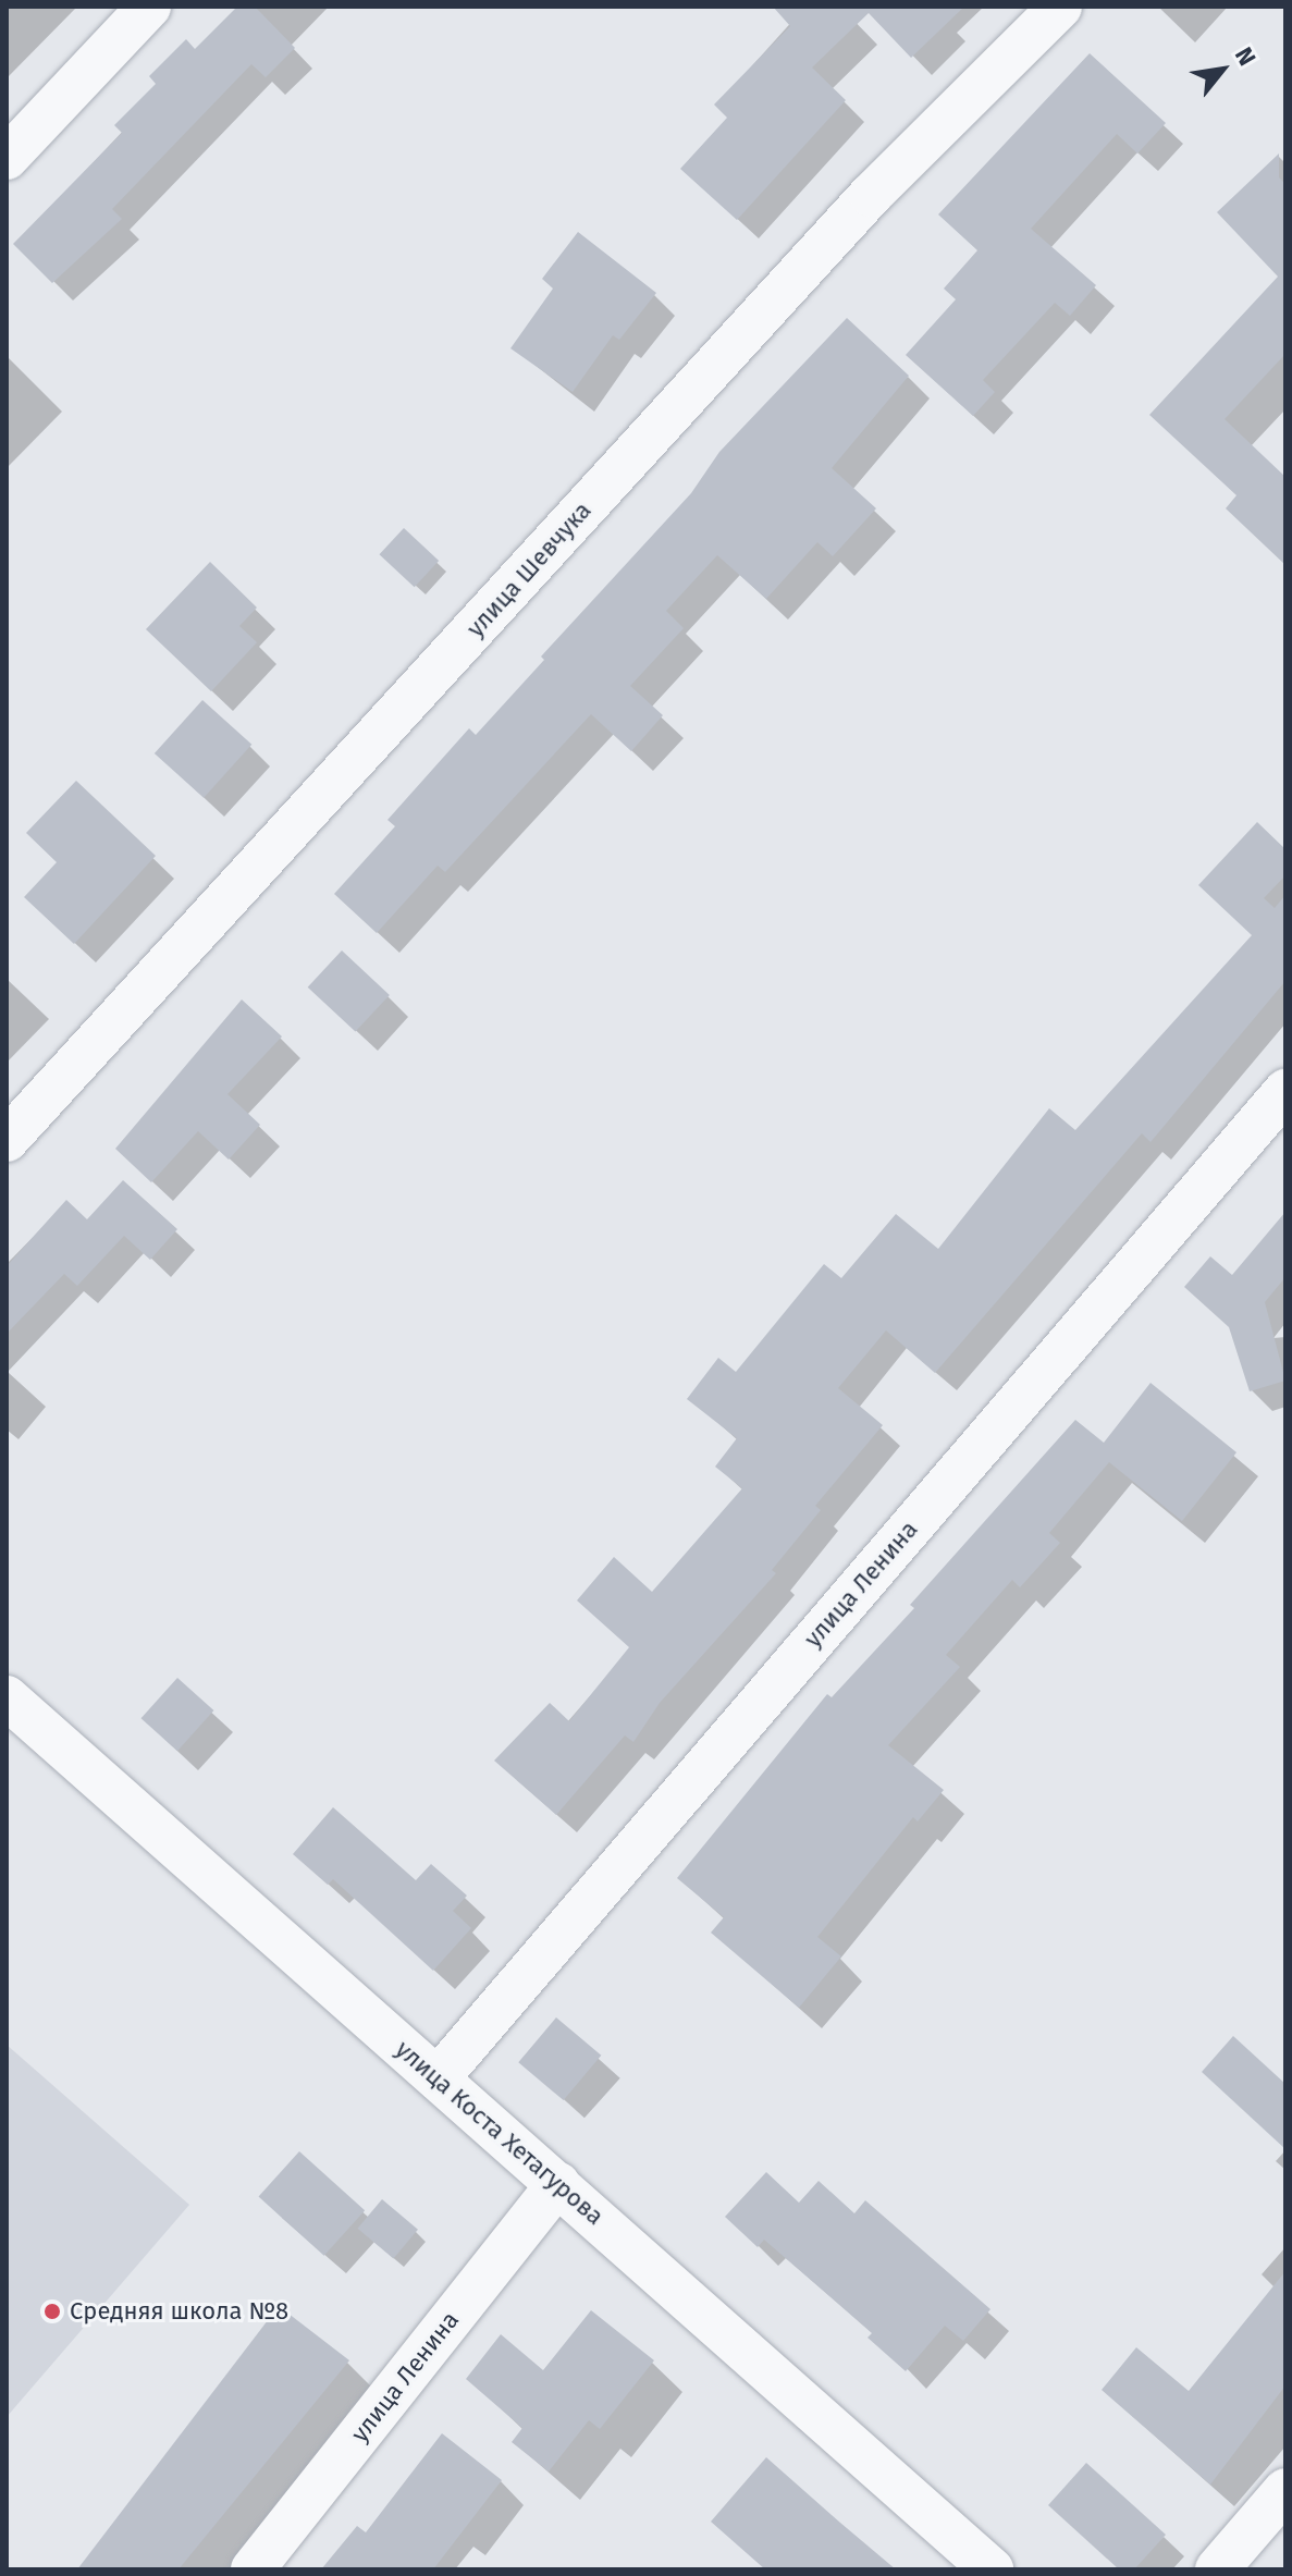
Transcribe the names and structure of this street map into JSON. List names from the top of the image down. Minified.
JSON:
{"streets":{"street":["улица Шевчука","улица Ленина","улица Коста Хетагурова"]},"crossings":[["улица Ленина","улица Коста Хетагурова"]],"places":["Средняя школа №8"],"north":"top right"}
